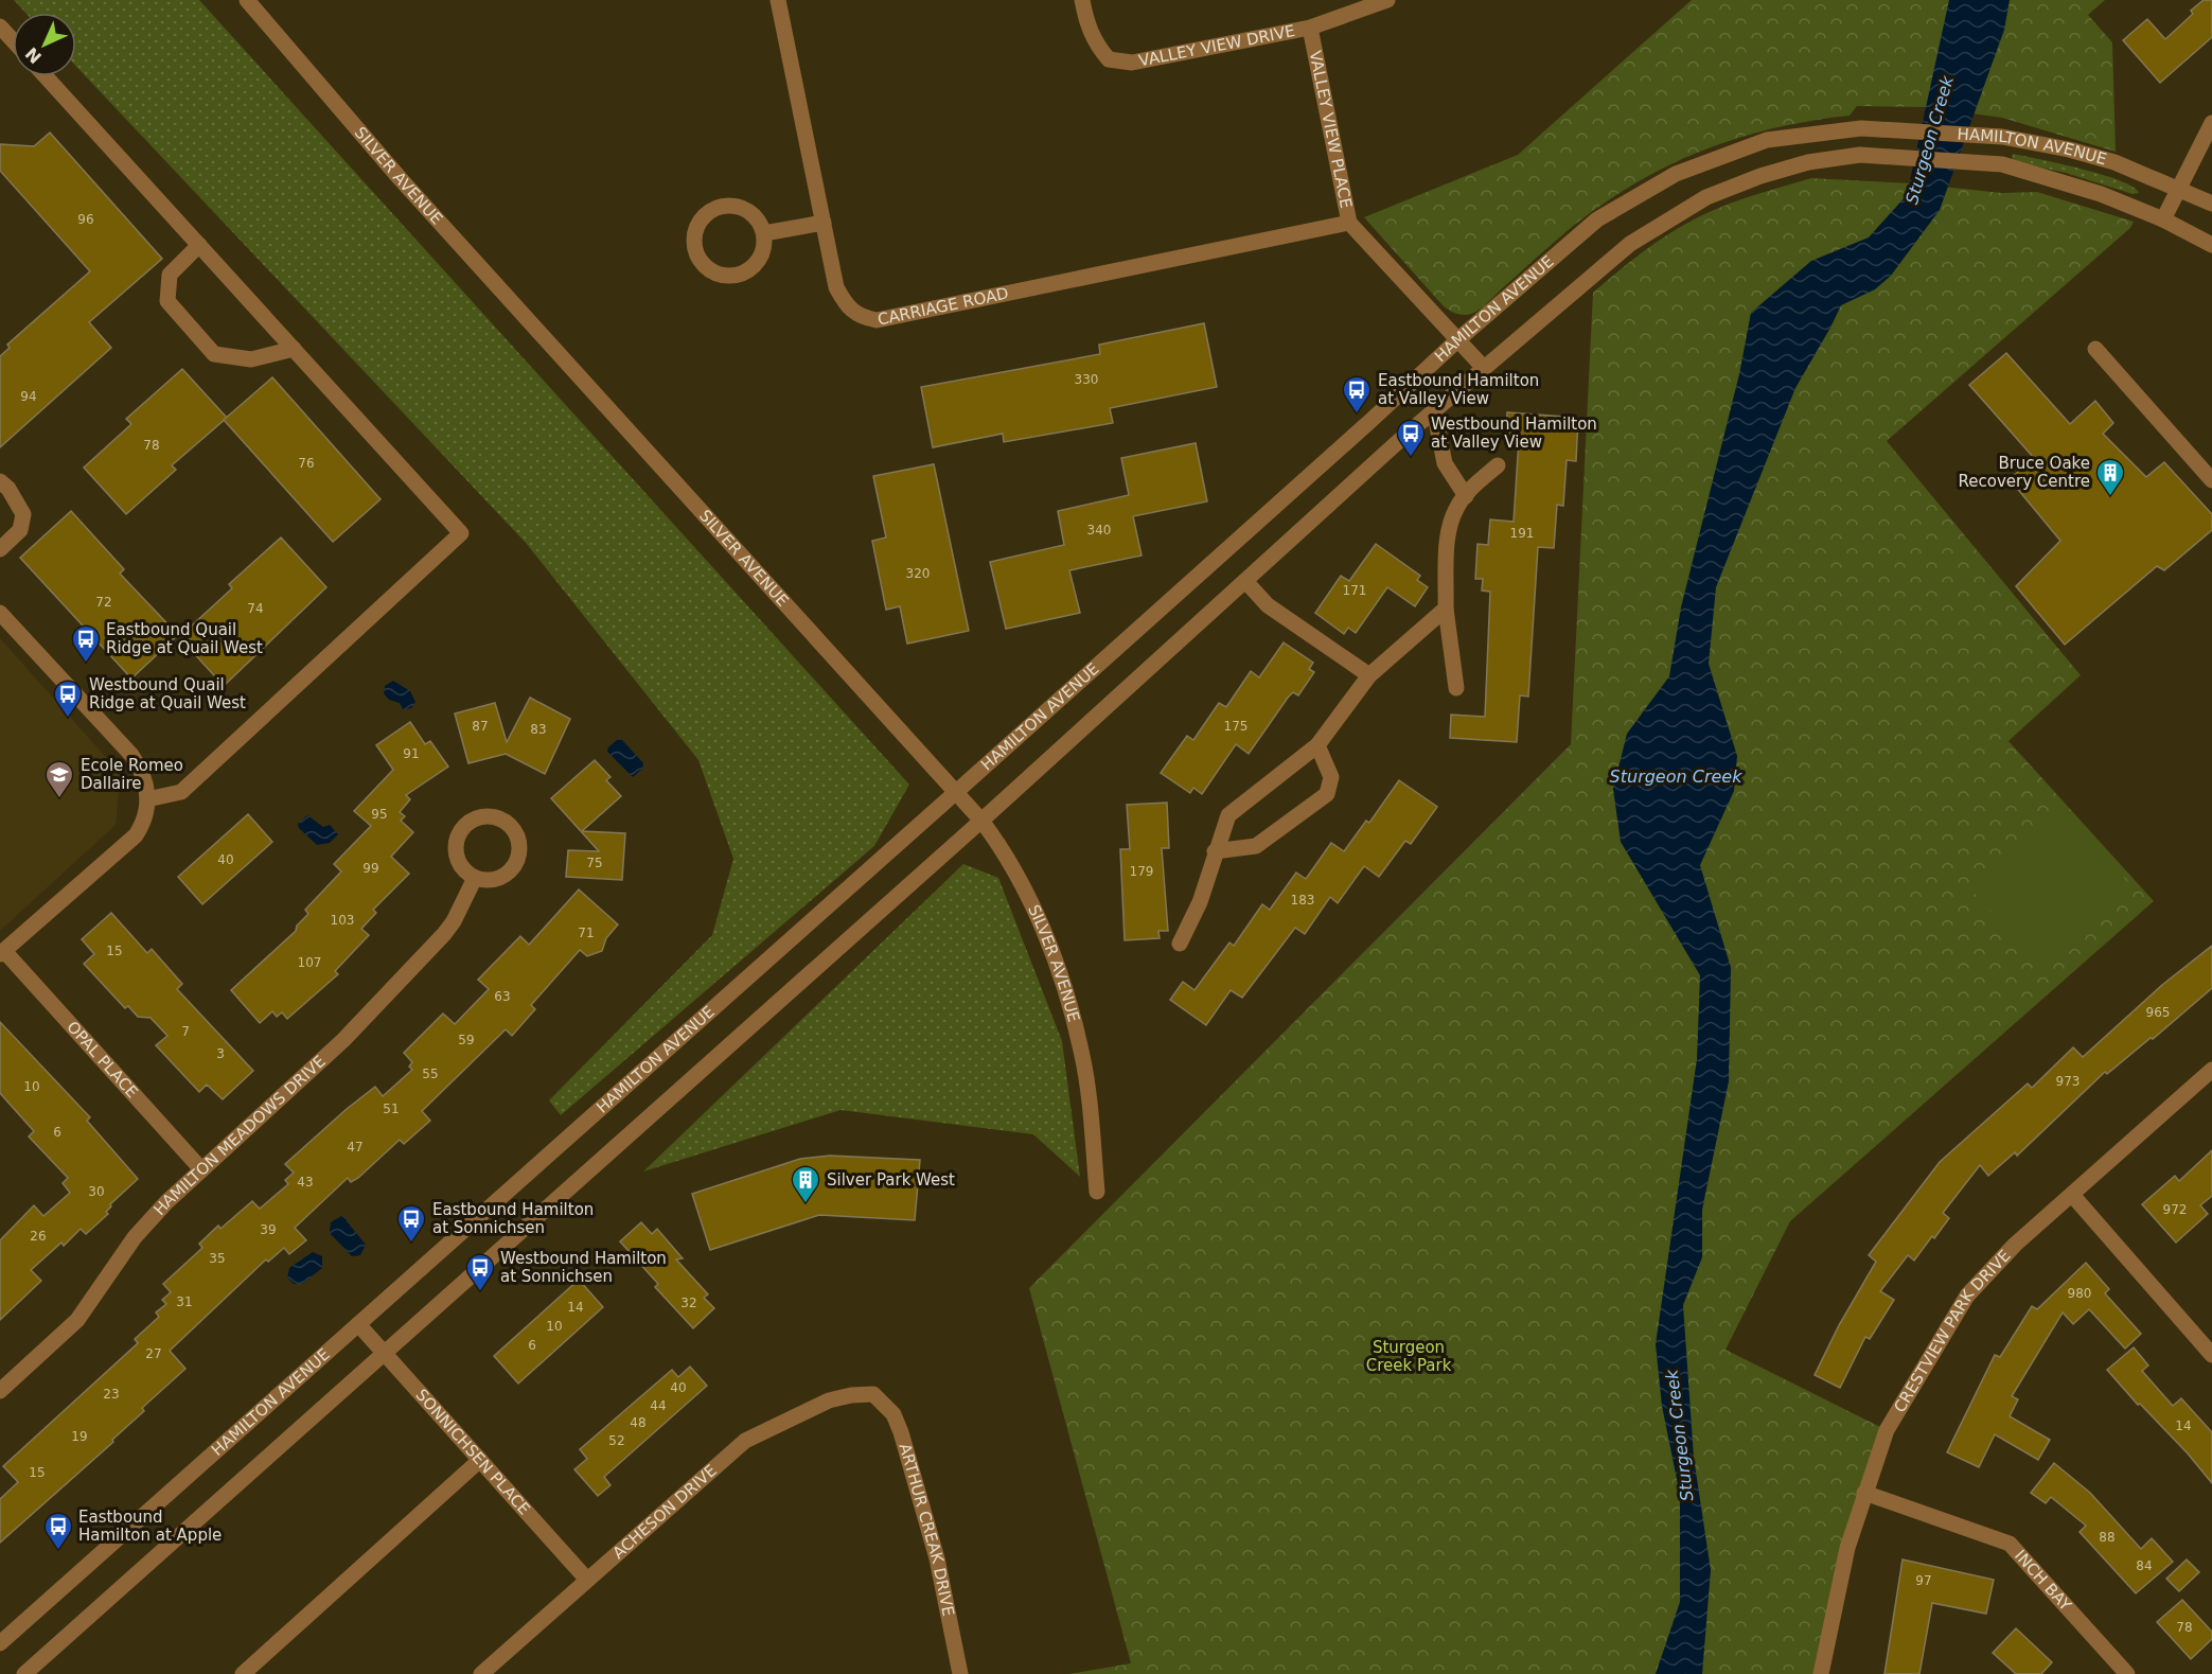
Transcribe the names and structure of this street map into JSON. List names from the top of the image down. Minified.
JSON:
{"streets":{"street":["VALLEY VIEW DRIVE","VALLEY VIEW PLACE","HAMILTON AVENUE","SILVER AVENUE","CARRIAGE ROAD","OPAL PLACE","HAMILTON MEADOWS DRIVE","CRESTVIEW PARK DRIVE","SONNICHSEN PLACE","ACHESON DRIVE","ARTHUR CREAK DRIVE","INCH BAY"]},"crossings":[["VALLEY VIEW DRIVE","VALLEY VIEW PLACE"],["VALLEY VIEW PLACE","HAMILTON AVENUE"],["VALLEY VIEW PLACE","CARRIAGE ROAD"],["HAMILTON AVENUE","SILVER AVENUE"],["HAMILTON AVENUE","SONNICHSEN PLACE"],["OPAL PLACE","HAMILTON MEADOWS DRIVE"],["CRESTVIEW PARK DRIVE","INCH BAY"],["SONNICHSEN PLACE","ACHESON DRIVE"],["ACHESON DRIVE","ARTHUR CREAK DRIVE"]],"water":["Sturgeon Creek"],"parks":["Sturgeon Creek Park"],"places":{"bus stop":["Eastbound Hamilton at Valley View","Westbound Hamilton at Valley View","Eastbound Quail Ridge at Quail West","Westbound Quail Ridge at Quail West","Eastbound Hamilton at Sonnichsen","Westbound Hamilton at Sonnichsen","Eastbound Hamilton at Apple"],"building":["Bruce Oake Recovery Centre","Silver Park West"],"school or university":["Ecole Romeo Dallaire"]},"house_numbers":["96","330","94","78","76","340","191","320","171","72","74","87","175","83","91","95","40","75","99","179","183","103","71","15","107","63","965","7","59","3","55","973","10","51","6","47","43","30","972","39","26","35","980","31","32","14","10","6","27","40","23","44","48","14","19","52","15","88","84","97","78"],"north":"bottom left"}
